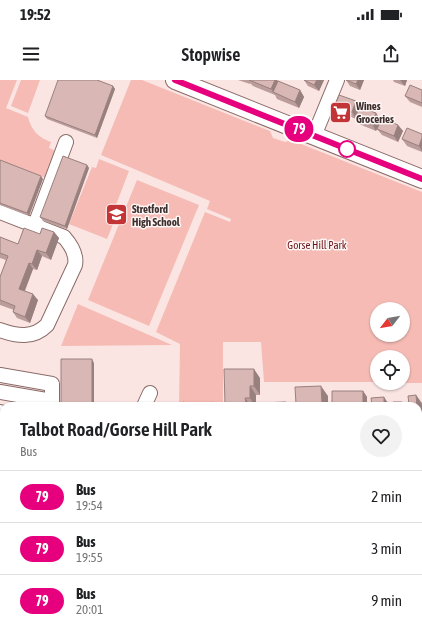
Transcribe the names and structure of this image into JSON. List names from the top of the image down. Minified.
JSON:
{"parks":["Gorse Hill Park"],"places":{"supermarket":["Wines Groceries"],"school or university":["Stretford High School"]},"lines":["bus line 79"],"north":"bottom left","page":{"status":"19:52","header":"Stopwise","on_map":"79","heading":["Talbot Road/Gorse Hill Park","Bus"],"list":[{"mark":"79","name":"Bus","note":"19:54","value":"2 min"},{"mark":"79","name":"Bus","note":"19:55","value":"3 min"},{"mark":"79","name":"Bus","note":"20:01","value":"9 min"}]}}
